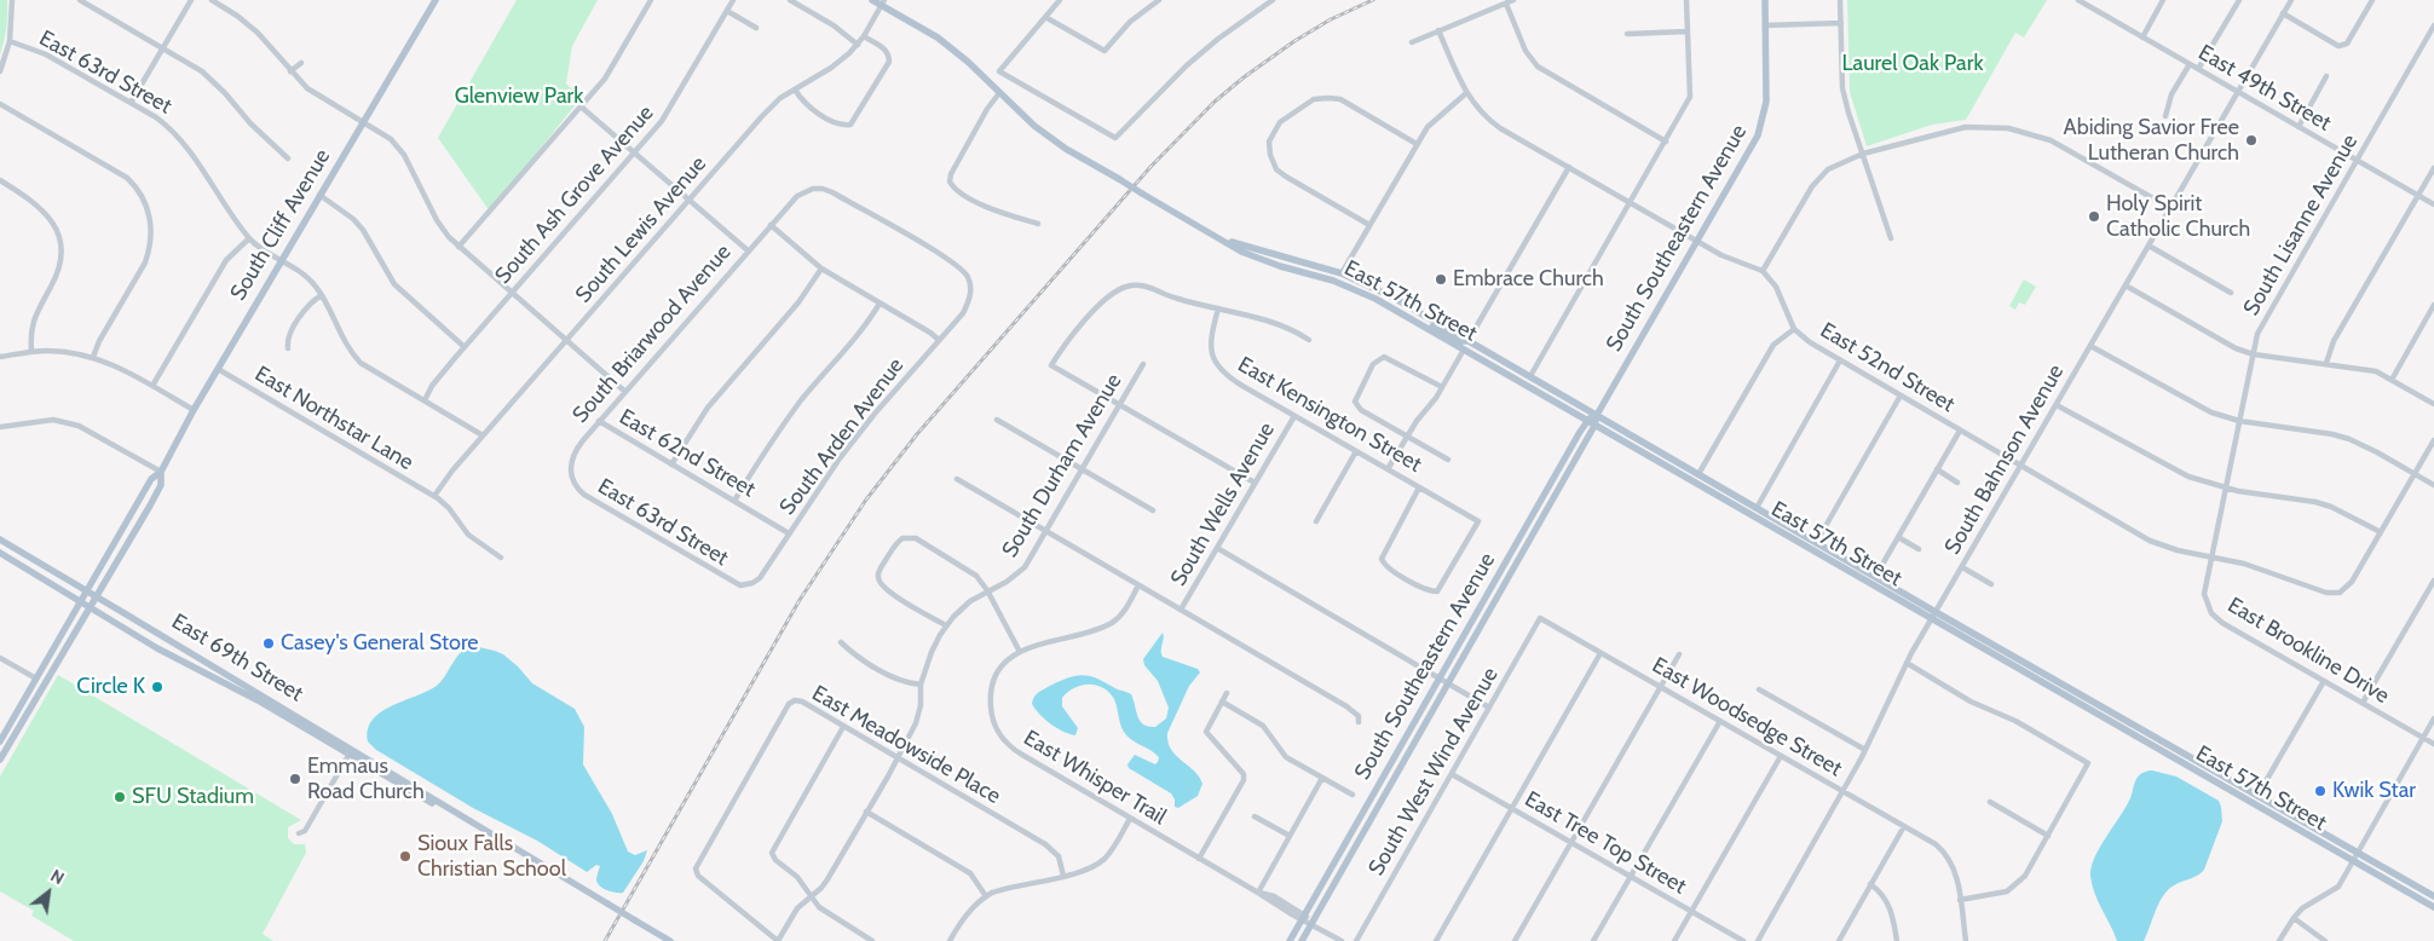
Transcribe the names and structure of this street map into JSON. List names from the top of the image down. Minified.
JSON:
{"streets":{"main road":["South Cliff Avenue","South Southeastern Avenue","East 57th Street","East 69th Street"],"street":["East 63rd Street","East 49th Street","South Ash Grove Avenue","South Lisanne Avenue","South Lewis Avenue","South Briarwood Avenue","East 52nd Street","East Kensington Street","East Northstar Lane","South Arden Avenue","East 62nd Street","South Bahnson Avenue","South Durham Avenue","South Wells Avenue","East Brookline Drive","East Woodsedge Street","East Meadowside Place","South West Wind Avenue","East Whisper Trail","East Tree Top Street"]},"crossings":[["East 63rd Street","South Ash Grove Avenue"],["East 63rd Street","South Cliff Avenue"],["East 63rd Street","South Lewis Avenue"],["East 63rd Street","South Briarwood Avenue"],["East 63rd Street","South Arden Avenue"],["East 49th Street","South Lisanne Avenue"],["East 49th Street","South Bahnson Avenue"],["South Cliff Avenue","East Northstar Lane"],["South Cliff Avenue","East 69th Street"],["South Lisanne Avenue","East Brookline Drive"],["South Lewis Avenue","East 57th Street"],["South Lewis Avenue","East Northstar Lane"],["South Southeastern Avenue","East 57th Street"],["South Southeastern Avenue","East Whisper Trail"],["East 57th Street","South Bahnson Avenue"],["South Briarwood Avenue","South Arden Avenue"],["South Briarwood Avenue","East 62nd Street"],["East 52nd Street","South Bahnson Avenue"],["East 52nd Street","East Brookline Drive"],["East Kensington Street","South Wells Avenue"],["South Arden Avenue","East 62nd Street"],["South Bahnson Avenue","East Woodsedge Street"],["South Durham Avenue","East Meadowside Place"],["East Woodsedge Street","South West Wind Avenue"],["South West Wind Avenue","East Tree Top Street"]],"parks":["Laurel Oak Park","Glenview Park"],"places":["Abiding Savior Free Lutheran Church","Holy Spirit Catholic Church","Embrace Church","Casey's General Store","Circle K","Emmaus Road Church","Kwik Star","SFU Stadium","Sioux Falls Christian School"],"north":"top right"}
